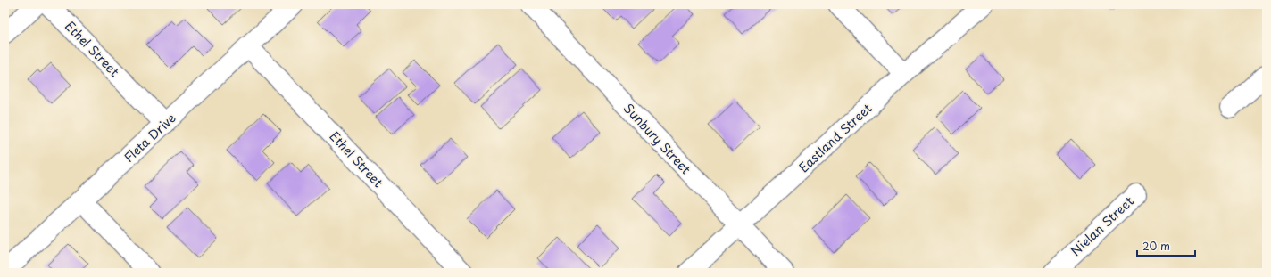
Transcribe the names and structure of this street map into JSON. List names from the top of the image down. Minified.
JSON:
{"streets":{"street":["Ethel Street","Fleta Drive","Eastland Street","Sunbury Street","Nielan Street"]},"crossings":[["Ethel Street","Fleta Drive"],["Eastland Street","Sunbury Street"]],"scale_bar":"20 m"}
